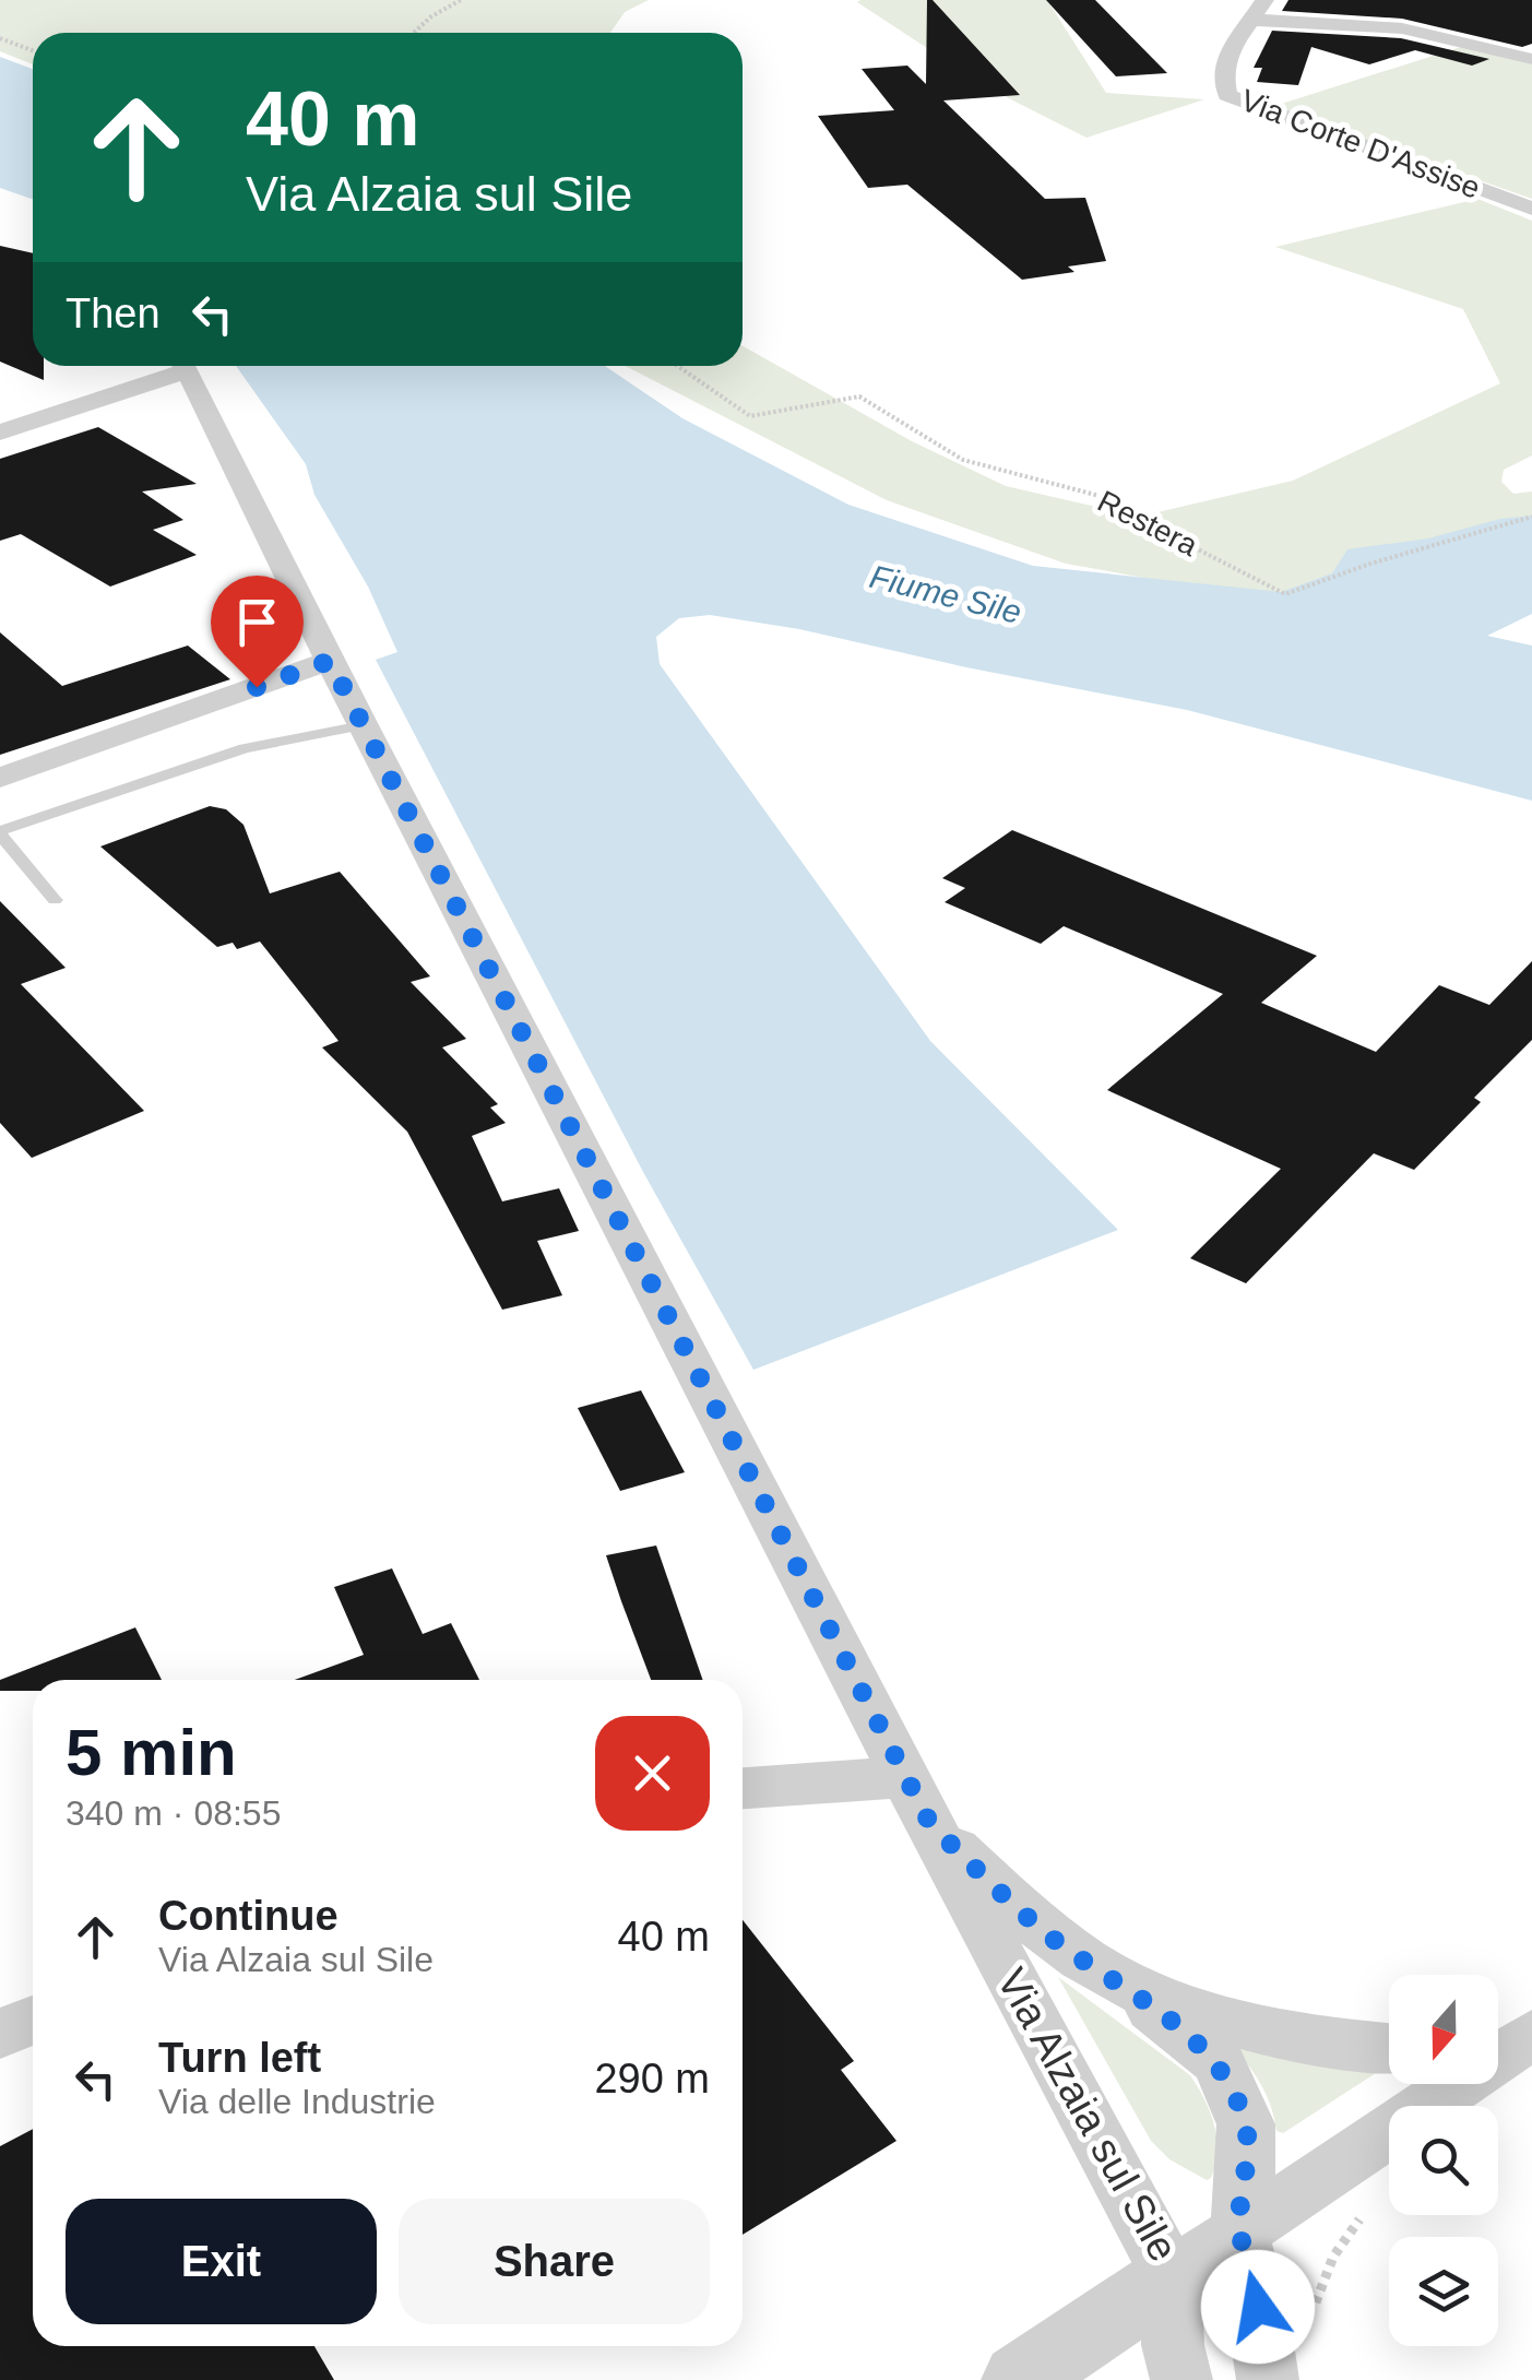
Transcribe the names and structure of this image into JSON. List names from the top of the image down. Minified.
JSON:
{"streets":{"street":["Via Corte D'Assise","Via Alzaia sul Sile"],"path":["Restera"]},"water":["Fiume Sile"],"north":"bottom","page":{"turn":["40 m","Via Alzaia sul Sile"],"then":"Then","heading":["5 min","340 m · 08:55"],"list":[{"name":"Continue","note":"Via Alzaia sul Sile","value":"40 m"},{"name":"Turn left","note":"Via delle Industrie","value":"290 m"}],"buttons":["Exit","Share"]}}
